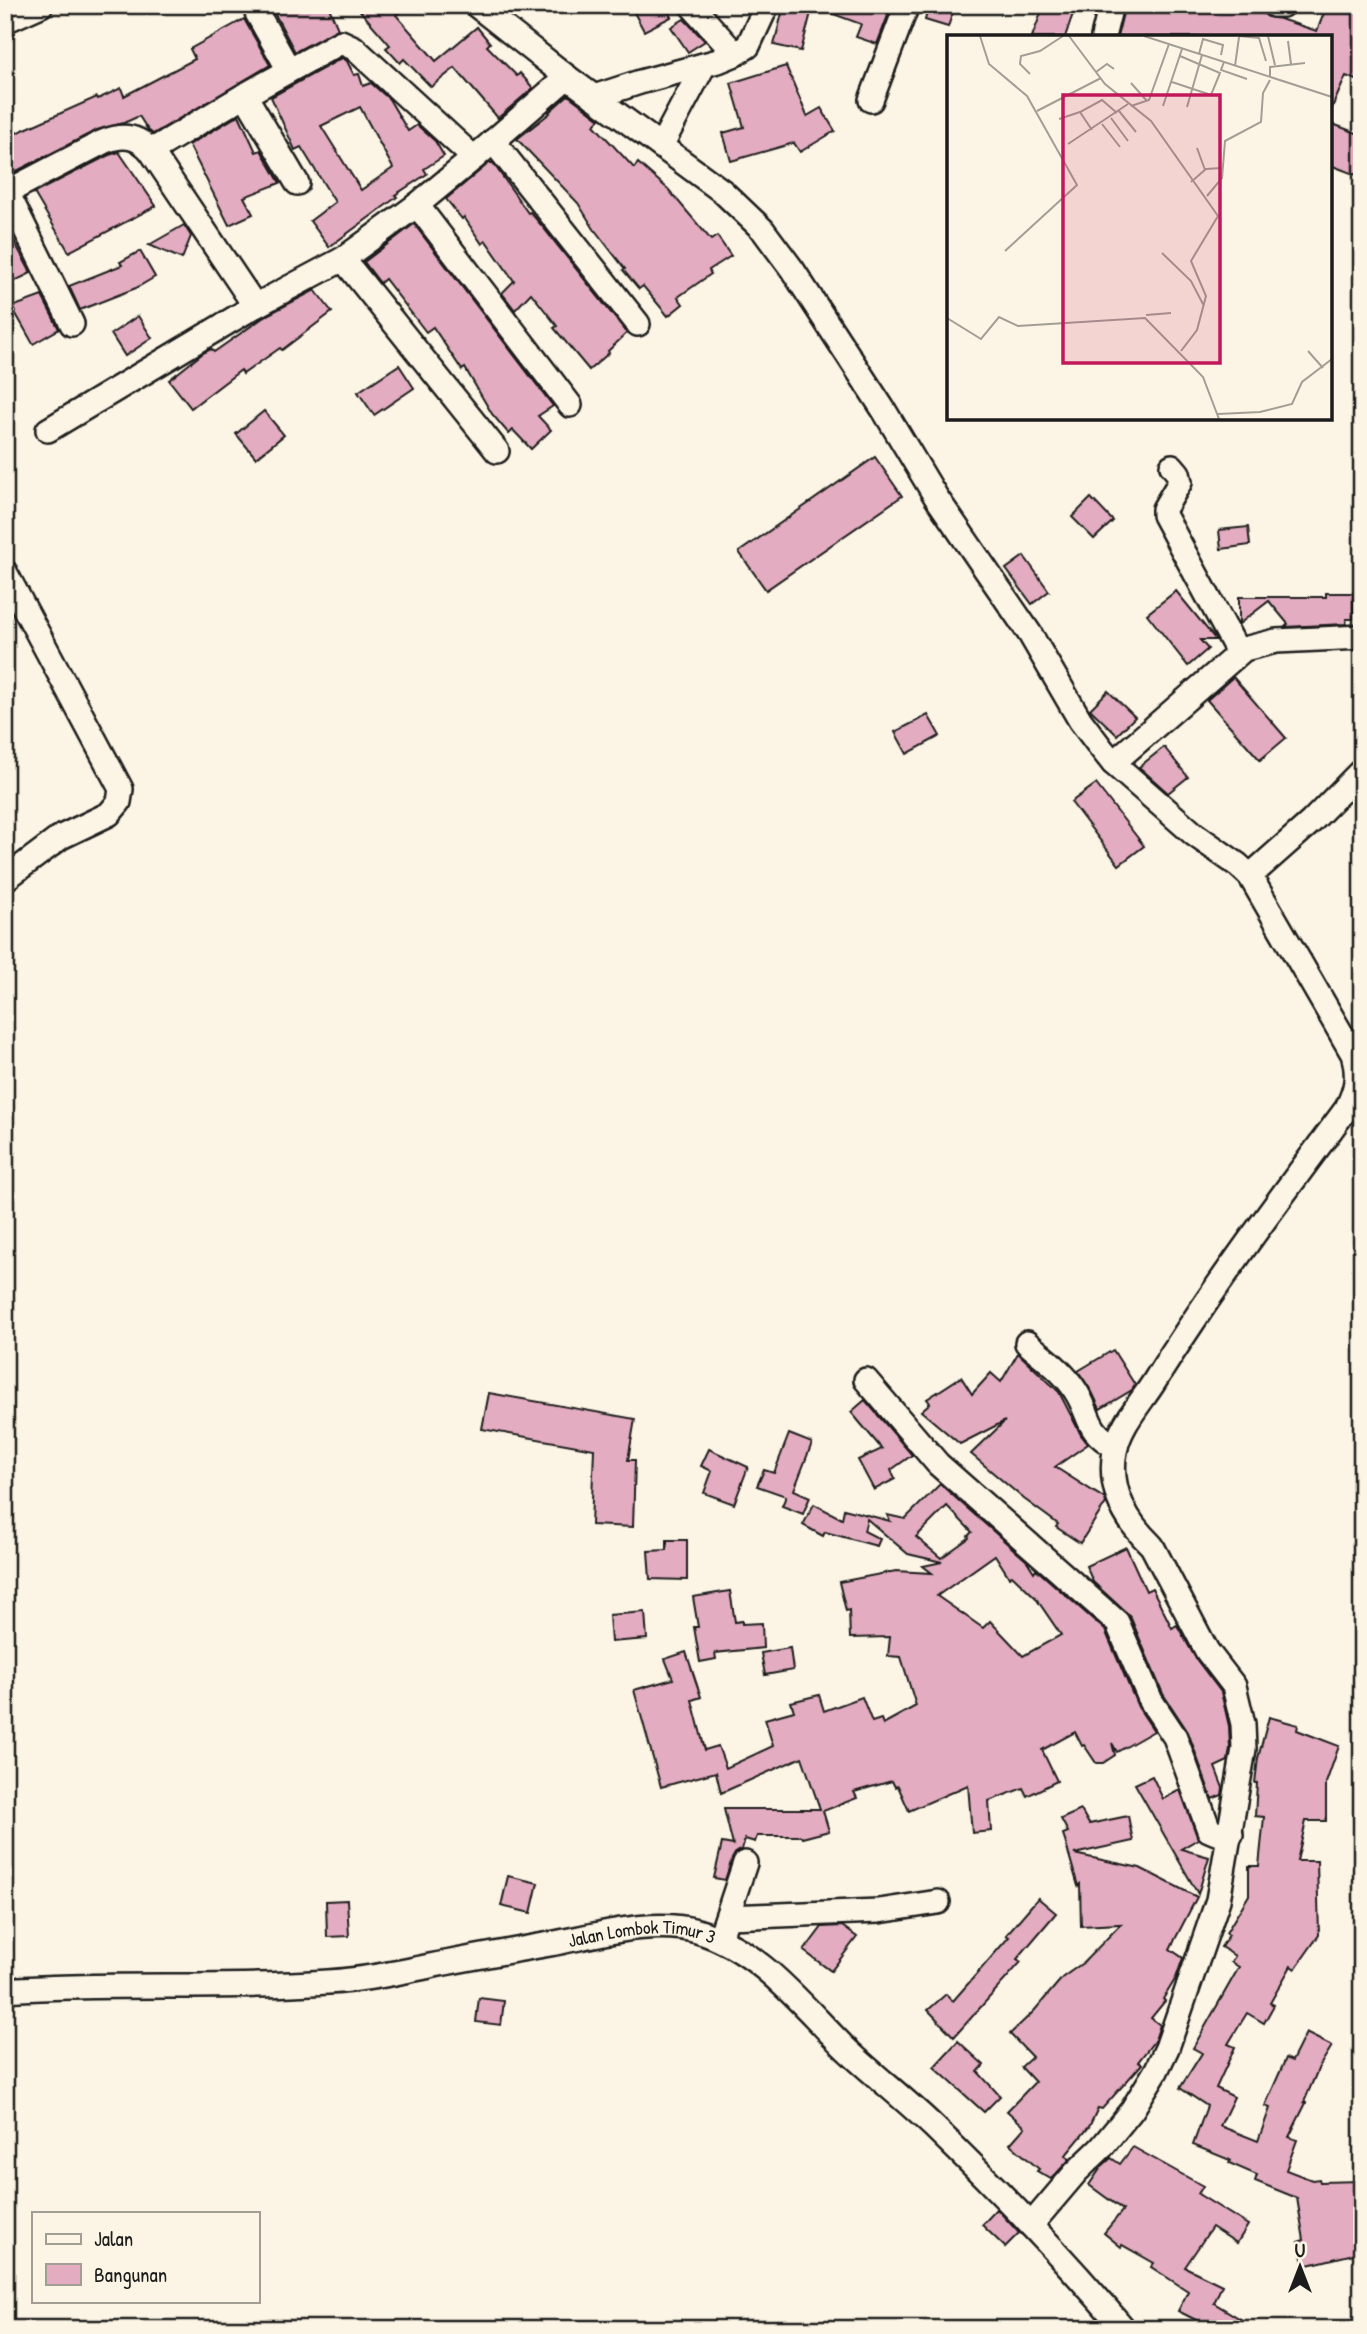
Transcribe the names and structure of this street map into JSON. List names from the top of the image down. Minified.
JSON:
{"streets":{"street":["Jalan Lombok Timur 3"]},"legend":["Jalan","Bangunan"],"north":"top"}
